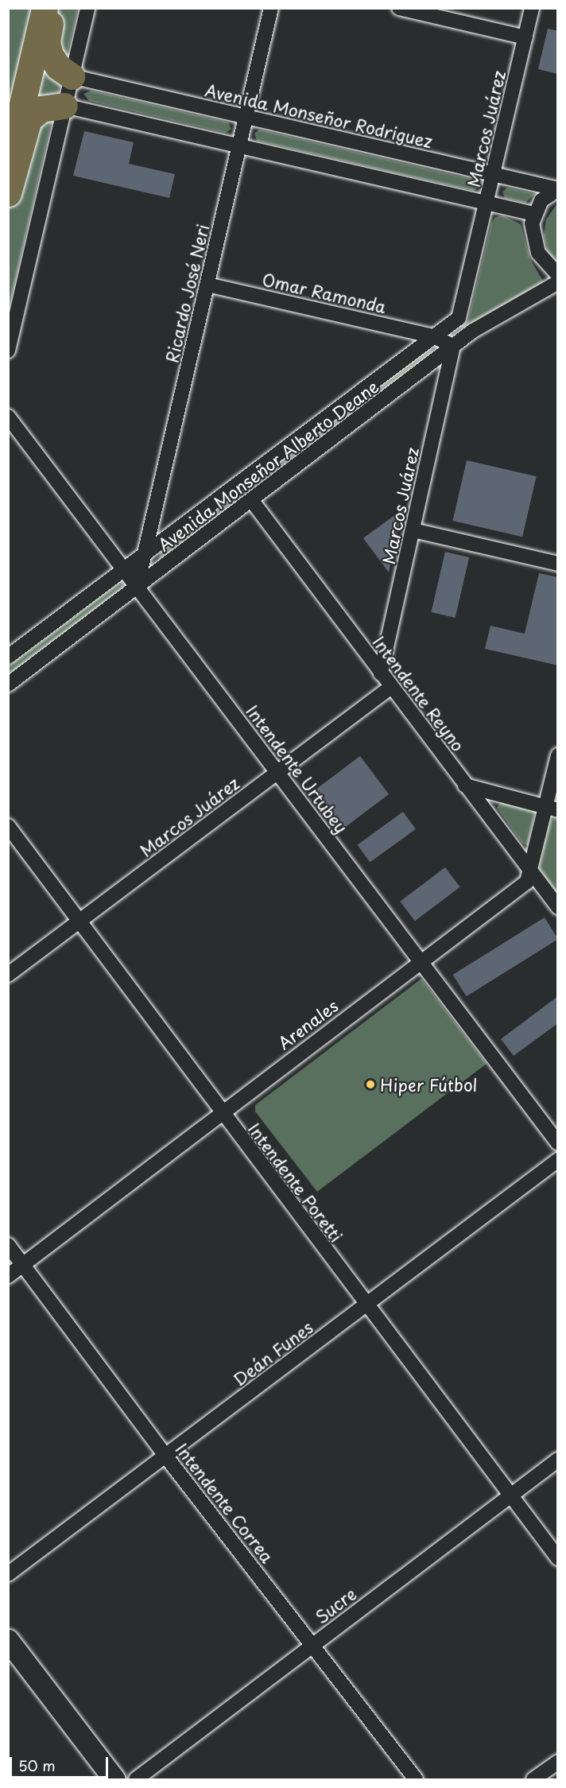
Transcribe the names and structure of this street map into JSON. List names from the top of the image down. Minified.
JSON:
{"streets":{"street":["Avenida Monseñor Rodriguez","Marcos Juárez","Omar Ramonda","Ricardo José Neri","Avenida Monseñor Alberto Deane","Intendente Reyno","Intendente Urtubey","Arenales","Intendente Poretti","Deán Funes","Intendente Correa","Sucre"]},"crossings":[["Avenida Monseñor Rodriguez","Marcos Juárez"],["Avenida Monseñor Rodriguez","Ricardo José Neri"],["Marcos Juárez","Omar Ramonda"],["Marcos Juárez","Avenida Monseñor Alberto Deane"],["Marcos Juárez","Intendente Reyno"],["Marcos Juárez","Intendente Urtubey"],["Marcos Juárez","Intendente Poretti"],["Omar Ramonda","Ricardo José Neri"],["Omar Ramonda","Avenida Monseñor Alberto Deane"],["Ricardo José Neri","Avenida Monseñor Alberto Deane"],["Ricardo José Neri","Intendente Urtubey"],["Avenida Monseñor Alberto Deane","Intendente Reyno"],["Avenida Monseñor Alberto Deane","Intendente Urtubey"],["Intendente Reyno","Arenales"],["Intendente Urtubey","Arenales"],["Arenales","Intendente Poretti"],["Arenales","Intendente Correa"],["Intendente Poretti","Deán Funes"],["Intendente Poretti","Sucre"],["Deán Funes","Intendente Correa"],["Intendente Correa","Sucre"]],"places":["Hiper Fútbol"],"scale_bar":"50 m"}
